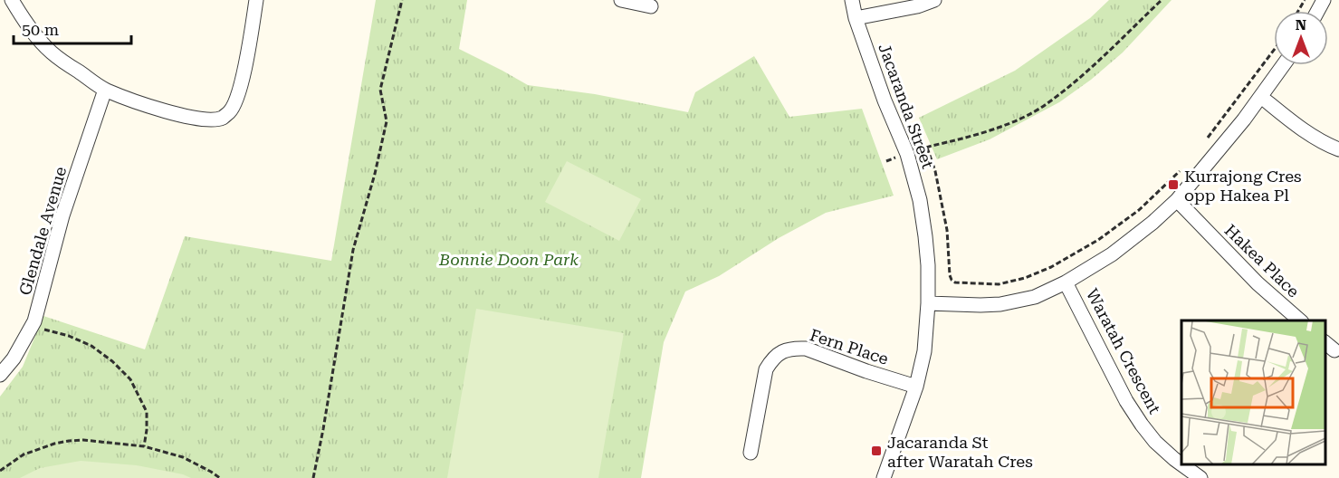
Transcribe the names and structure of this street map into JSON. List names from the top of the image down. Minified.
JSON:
{"streets":{"street":["Jacaranda Street","Glendale Avenue","Hakea Place","Fern Place","Waratah Crescent"]},"crossings":[["Jacaranda Street","Fern Place"]],"parks":["Bonnie Doon Park"],"places":{"transit":["Kurrajong Cres opp Hakea Pl","Jacaranda St after Waratah Cres"]},"scale_bar":"50 m","north":"top"}
